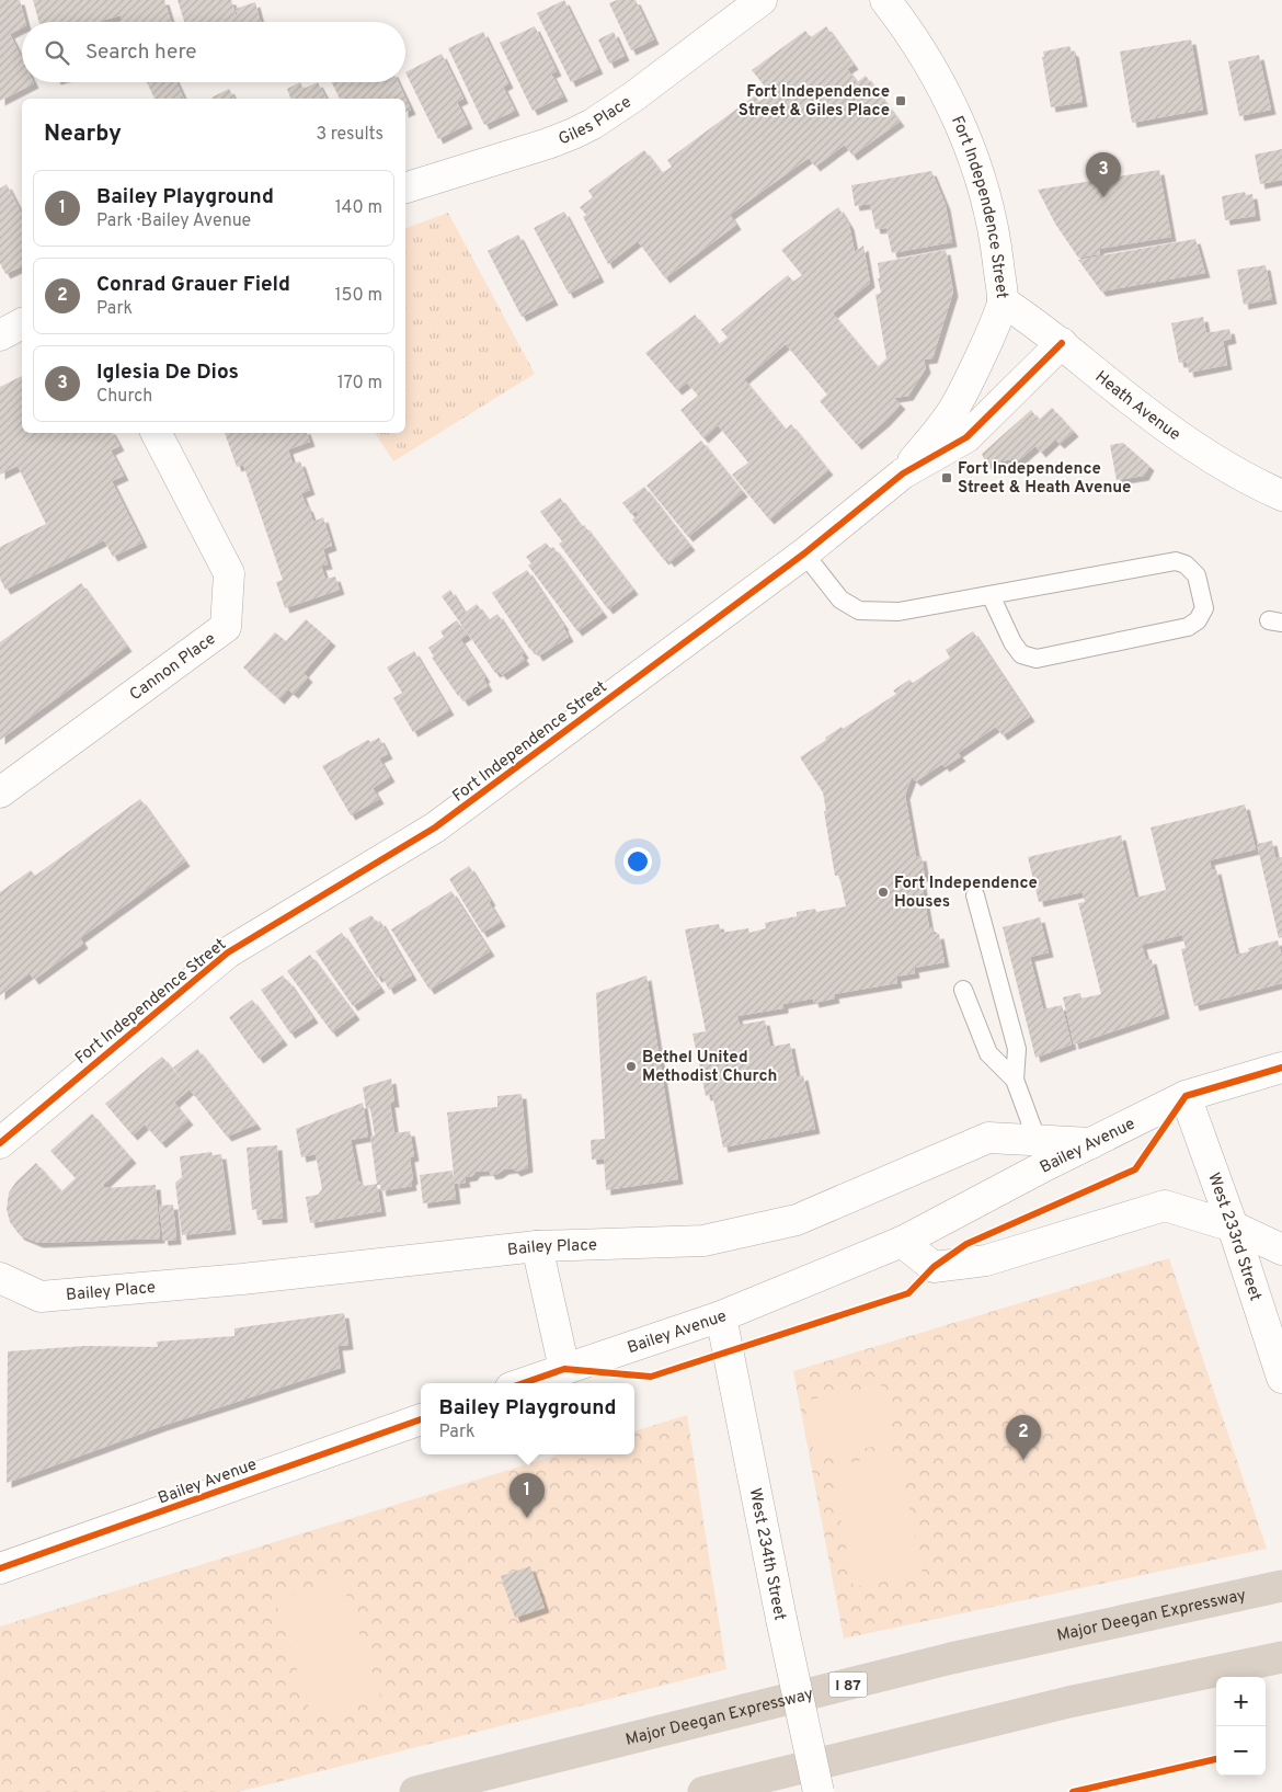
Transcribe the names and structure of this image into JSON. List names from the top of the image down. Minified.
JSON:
{"streets":{"highway":["Major Deegan Expressway","I 87"],"street":["Giles Place","Fort Independence Street","Heath Avenue","Cannon Place","Bailey Avenue","West 233rd Street","Bailey Place","West 234th Street"]},"crossings":[["Fort Independence Street","Heath Avenue"],["Bailey Avenue","West 233rd Street"],["Bailey Avenue","Bailey Place"],["Bailey Avenue","West 234th Street"]],"places":{"transit":["Fort Independence Street & Giles Place","Fort Independence Street & Heath Avenue"],"other":["Fort Independence Houses","Bethel United Methodist Church"]},"page":{"search":"Search here","heading":["Nearby","3 results"],"pins":["3","2","1"],"list":[{"mark":"1","name":"Bailey Playground","note":"Park · Bailey Avenue","value":"140 m"},{"mark":"2","name":"Conrad Grauer Field","note":"Park","value":"150 m"},{"mark":"3","name":"Iglesia De Dios","note":"Church","value":"170 m"}],"popup":["Bailey Playground","Park"],"map_buttons":["+","−"]}}
